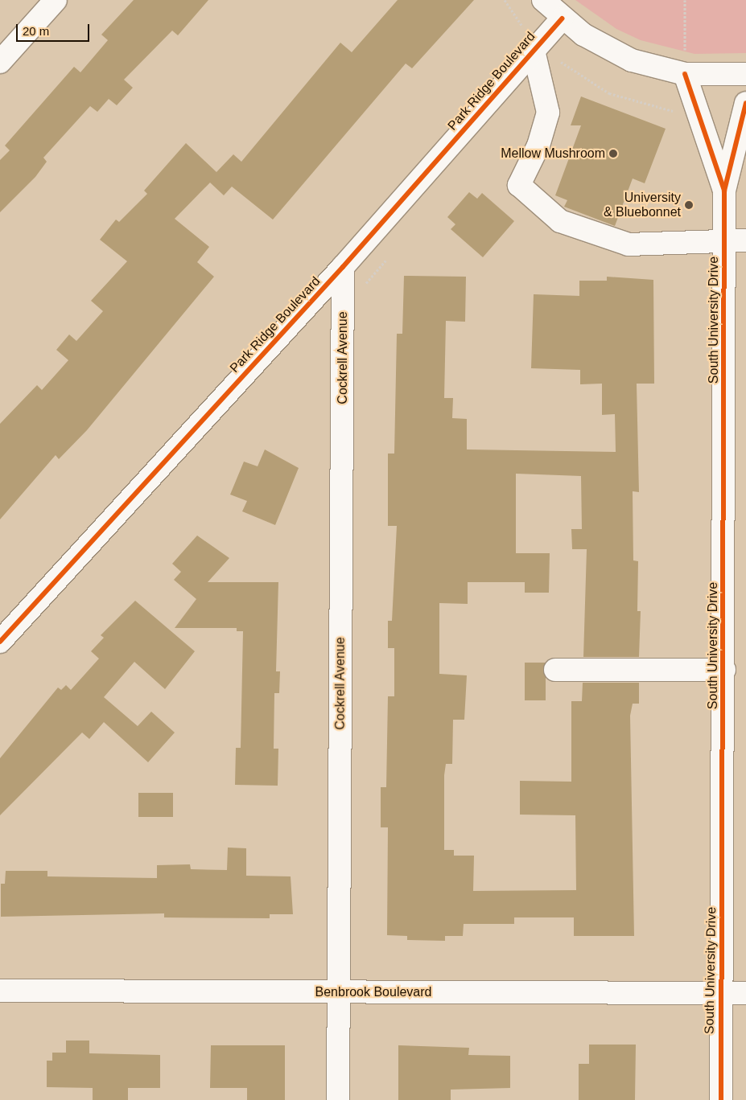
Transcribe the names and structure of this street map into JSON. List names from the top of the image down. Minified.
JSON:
{"streets":{"street":["Park Ridge Boulevard","South University Drive","Cockrell Avenue","Benbrook Boulevard"]},"crossings":[["Park Ridge Boulevard","Cockrell Avenue"],["South University Drive","Benbrook Boulevard"],["Cockrell Avenue","Benbrook Boulevard"]],"places":["Mellow Mushroom","University & Bluebonnet"],"scale_bar":"20 m"}
